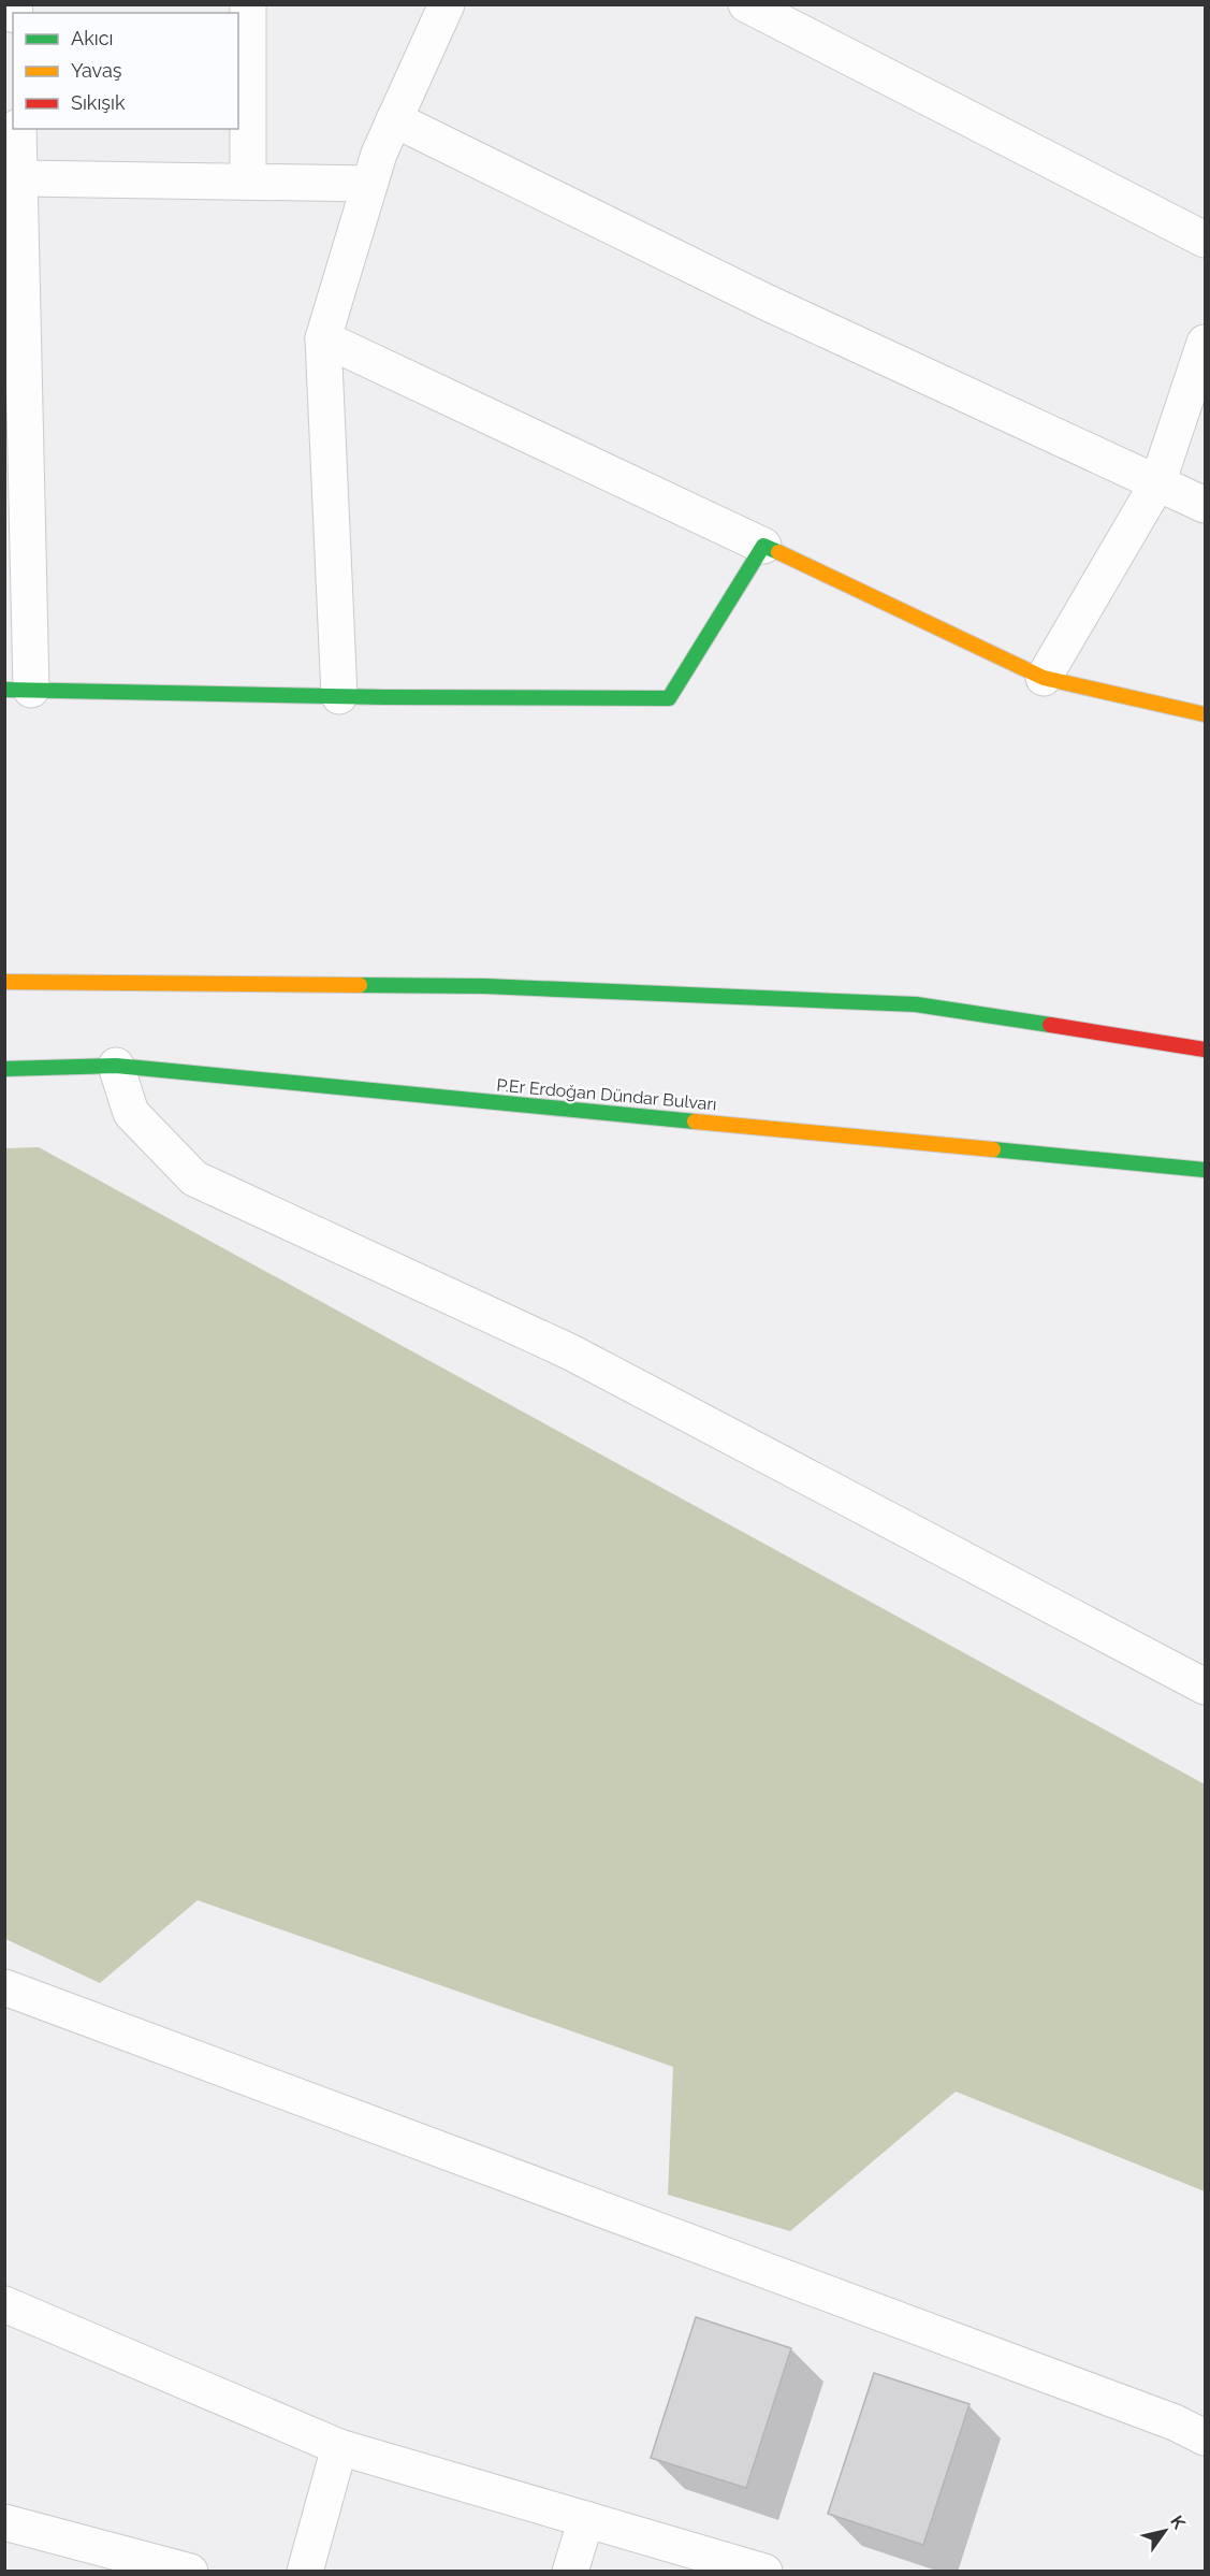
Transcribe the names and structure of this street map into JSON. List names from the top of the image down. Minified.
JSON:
{"streets":{"main road":["P.Er Erdoğan Dündar Bulvarı"]},"legend":["Akıcı","Yavaş","Sıkışık"],"north":"top right"}
